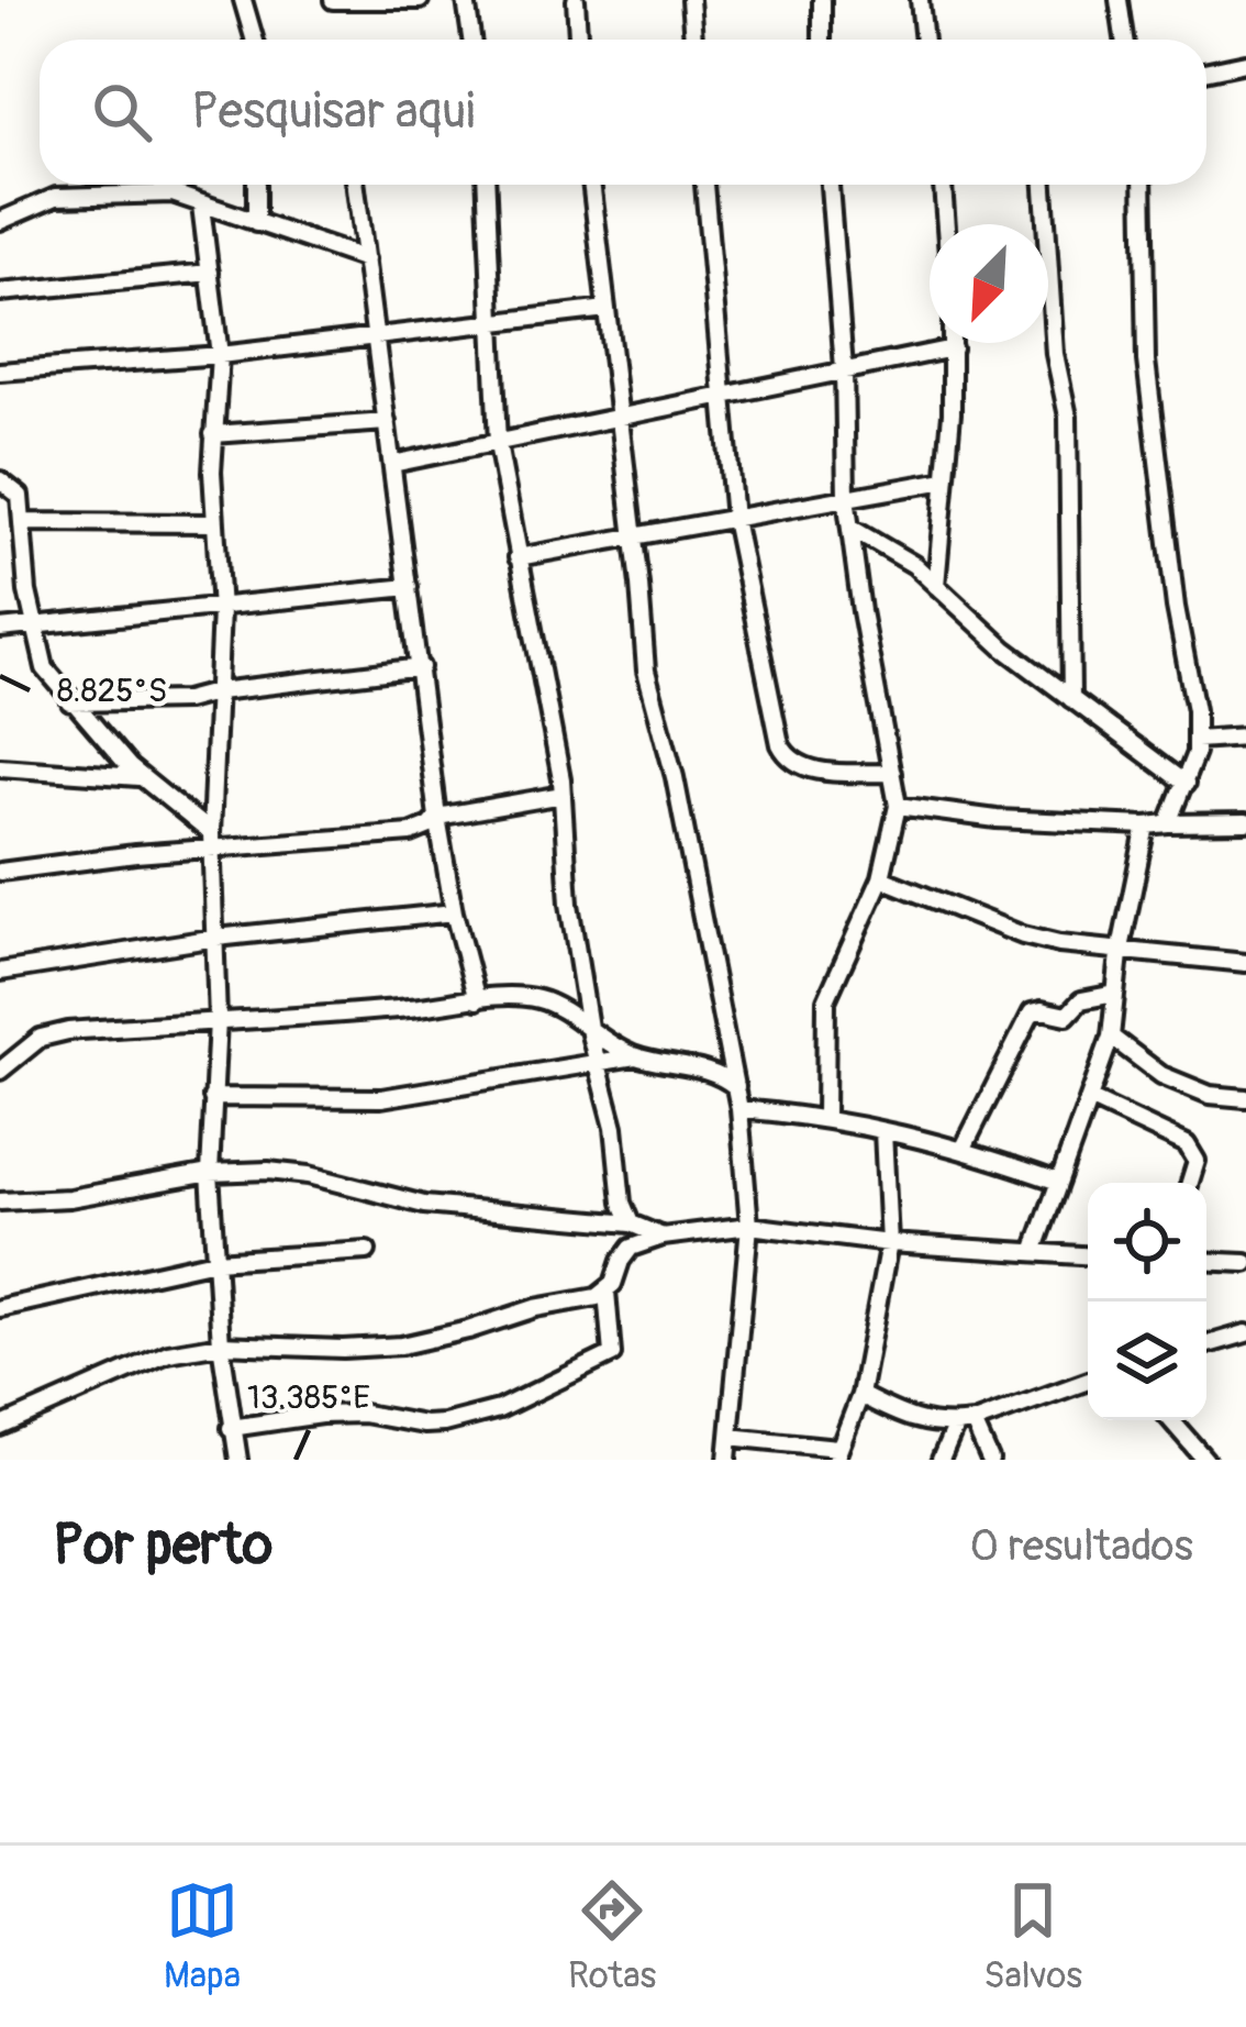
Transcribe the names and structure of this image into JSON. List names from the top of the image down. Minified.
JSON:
{"north":"bottom left","page":{"search":"Pesquisar aqui","heading":["Por perto","0 resultados"],"nav":["Mapa","Rotas","Salvos"]},"coordinates":["8.825°S","13.385°E"]}
